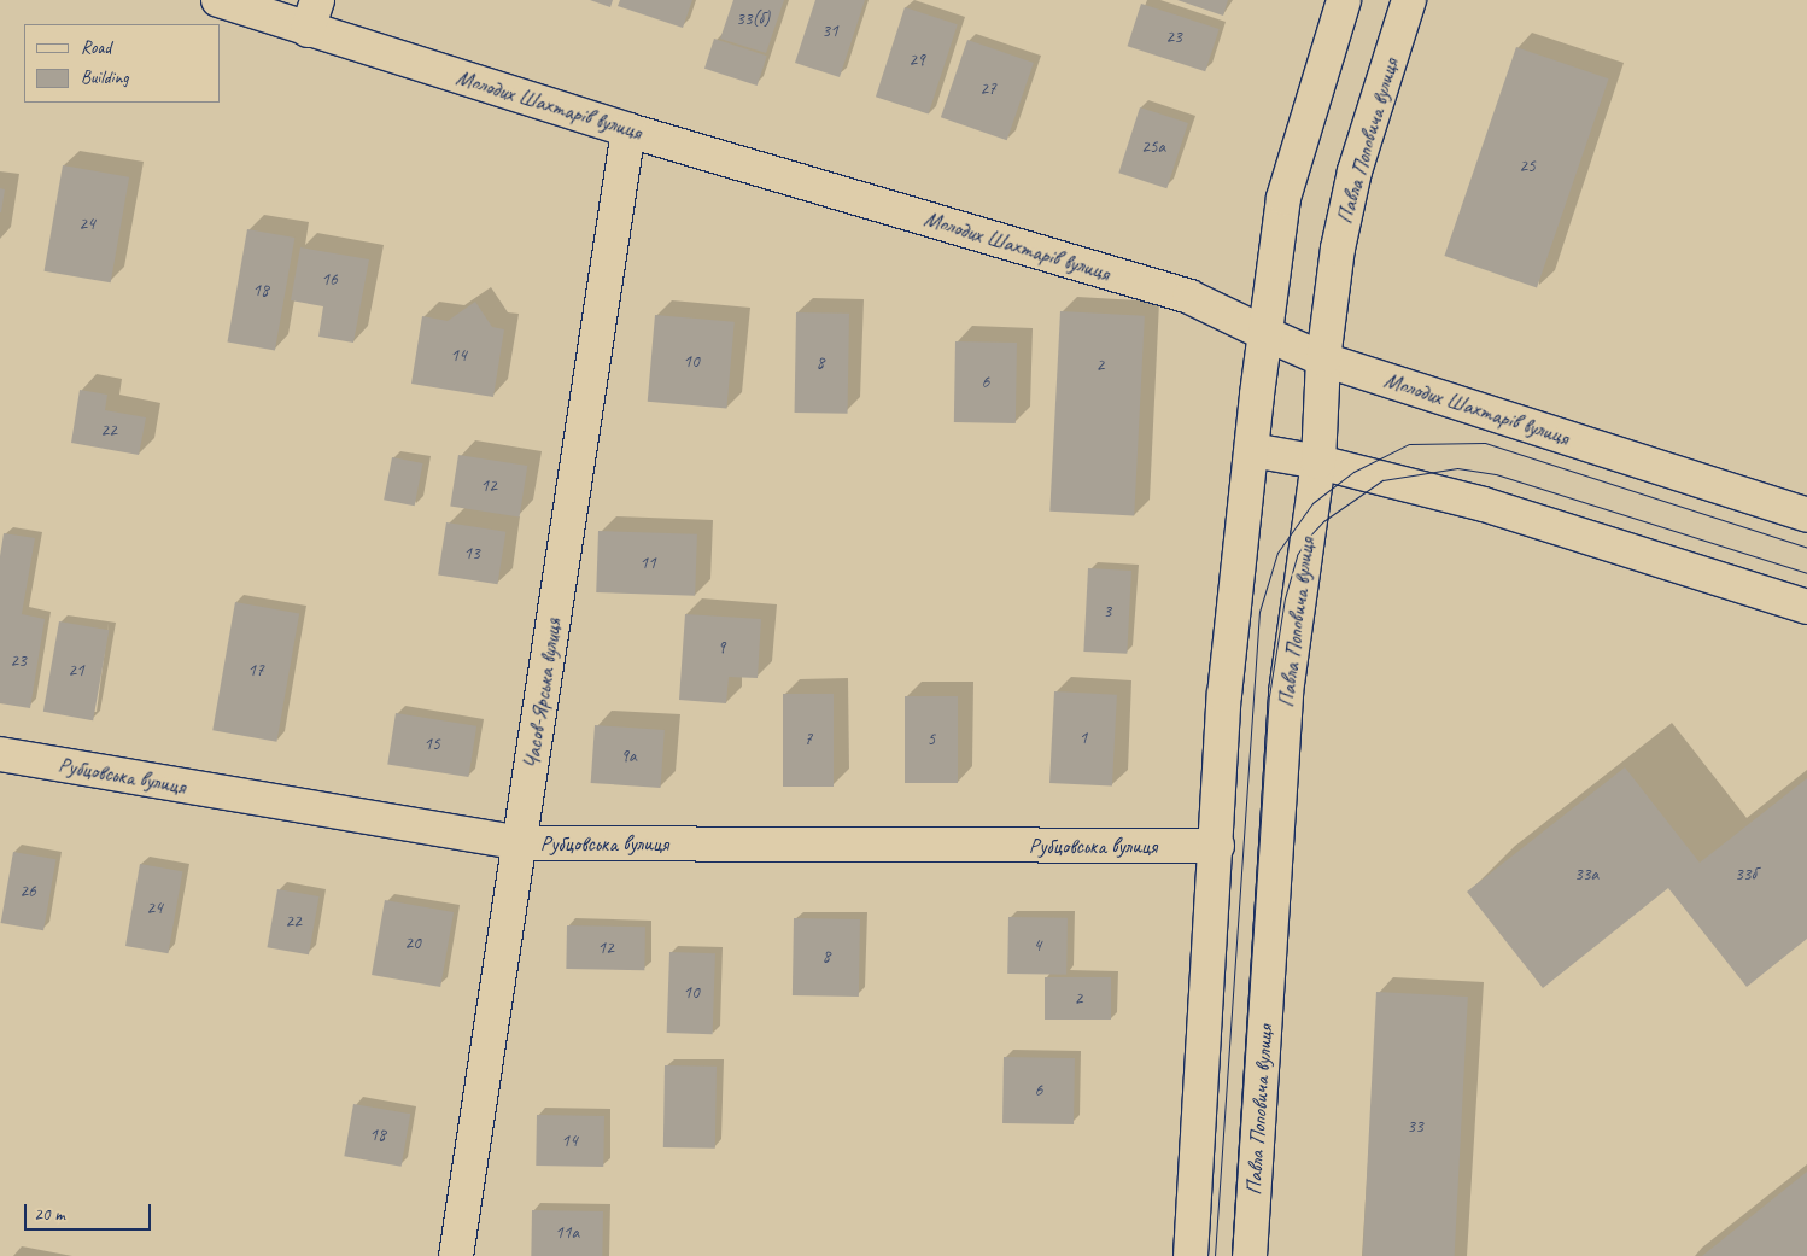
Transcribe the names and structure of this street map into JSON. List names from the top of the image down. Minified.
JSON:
{"streets":{"main road":["Молодих Шахтарів вулиця","Павла Поповича вулиця","Часов-Ярська вулиця","Рубцовська вулиця"]},"crossings":[["Молодих Шахтарів вулиця","Павла Поповича вулиця"],["Молодих Шахтарів вулиця","Часов-Ярська вулиця"],["Часов-Ярська вулиця","Рубцовська вулиця"]],"house_numbers":["33(б)","31","23","29","27","25а","25","24","16","18","14","10","8","2","6","22","12","13","11","3","9","23","21","17","1","7","5","15","9а","33а","33б","26","24","22","20","4","12","8","10","2","6","33","18","14","11а"],"legend":["Road","Building"],"scale_bar":"20 m"}
